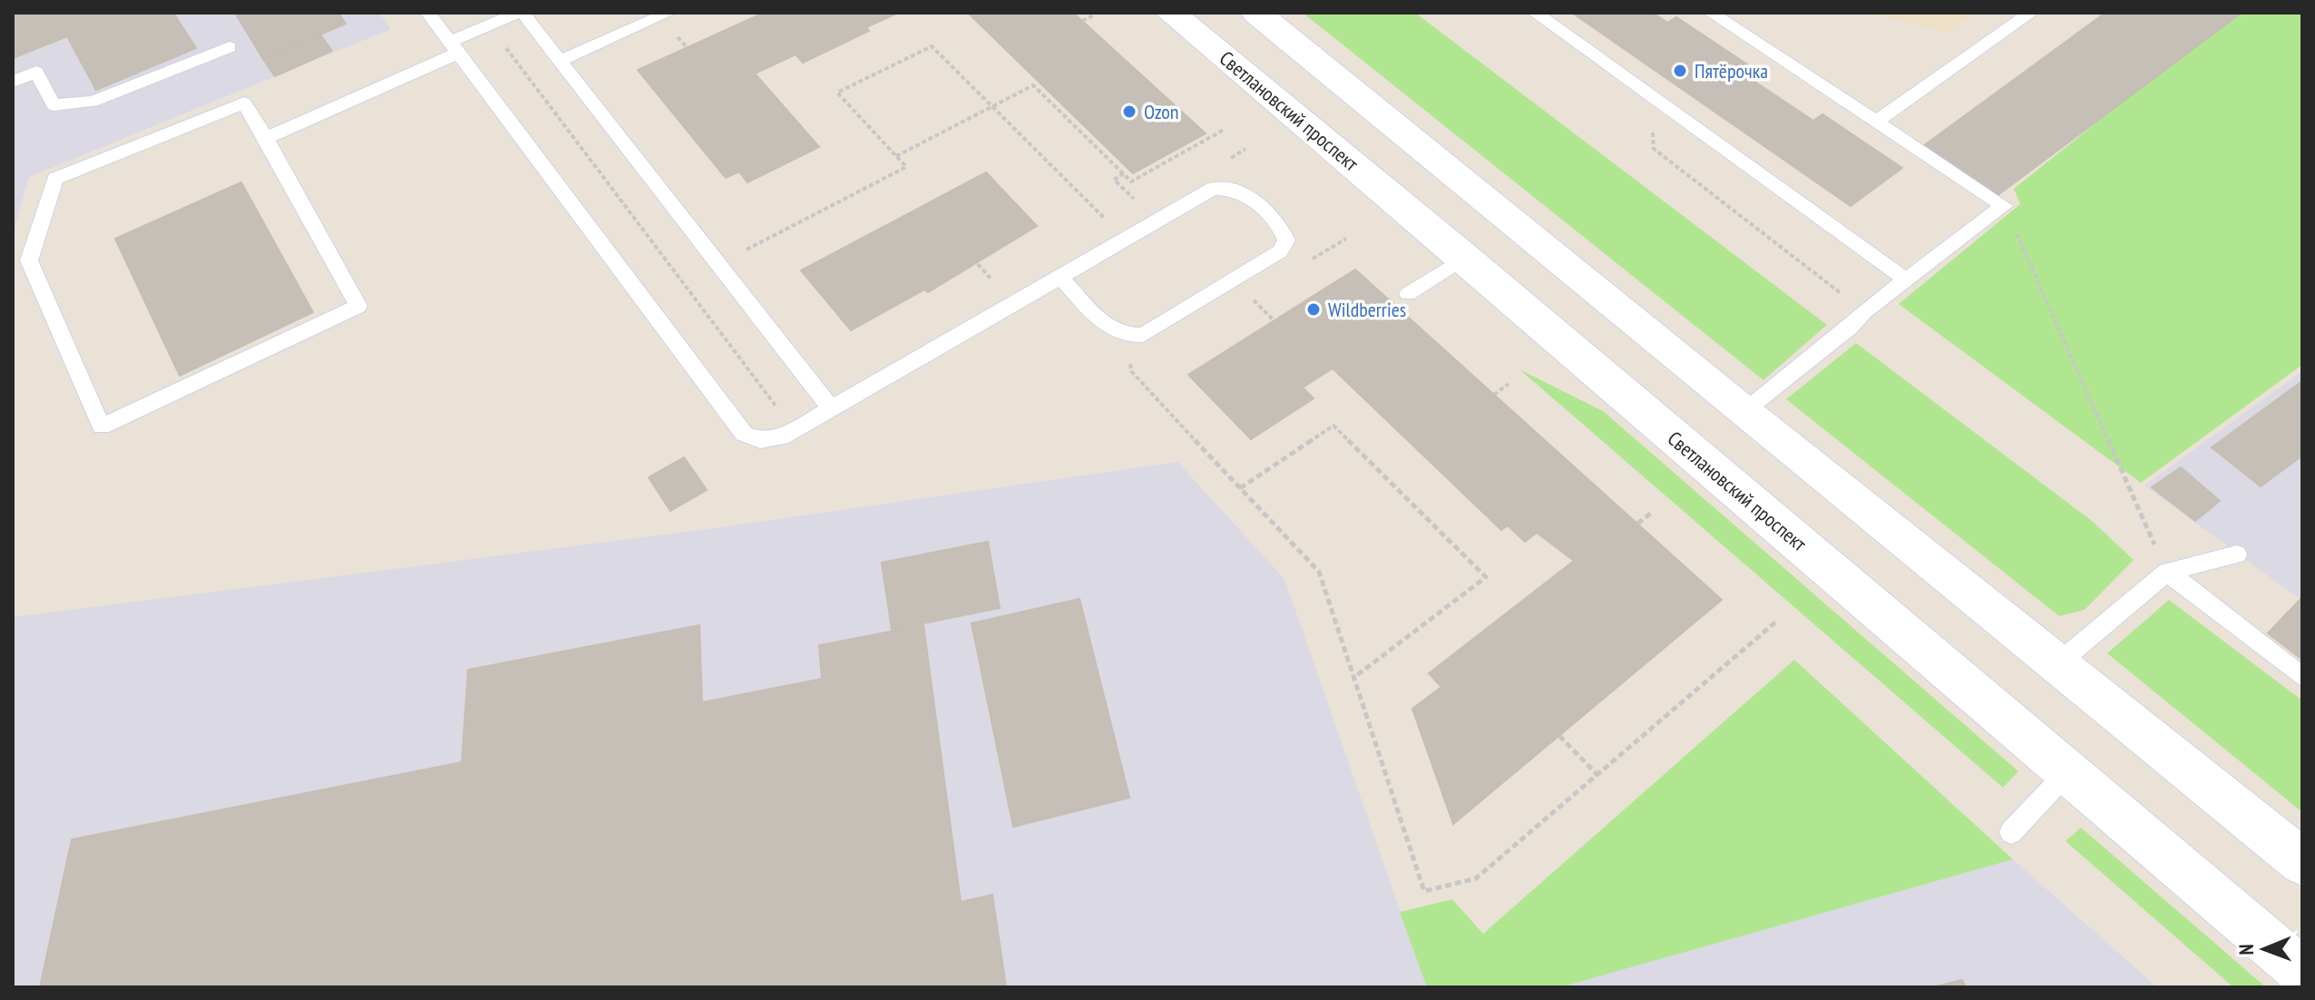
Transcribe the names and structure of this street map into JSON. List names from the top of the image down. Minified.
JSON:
{"streets":{"main road":["Светлановский проспект"]},"places":["Пятёрочка","Ozon","Wildberries"],"north":"left"}
